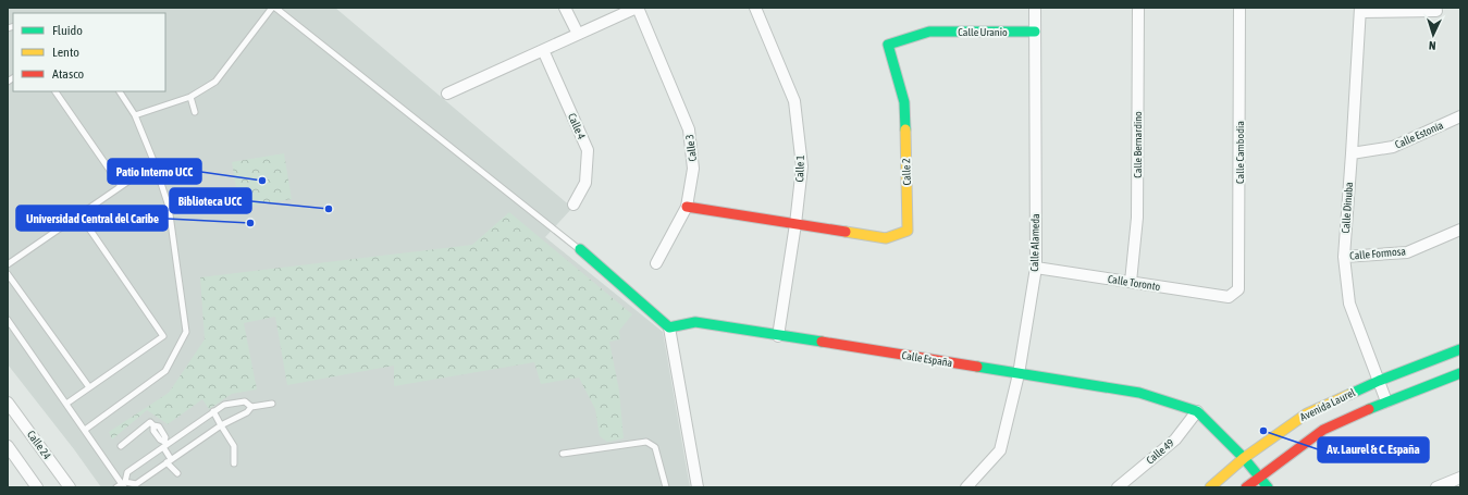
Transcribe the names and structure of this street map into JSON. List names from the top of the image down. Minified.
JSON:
{"streets":{"street":["Calle Uranio","Calle 4","Calle Estonia","Calle Bernardino","Calle 3","Calle Cambodia","Calle 1","Calle 2","Calle Dinuba","Calle Alameda","Calle Formosa","Calle Toronto","Calle España","Avenida Laurel","Calle 24","Calle 49"]},"crossings":[["Calle Uranio","Calle 2"],["Calle Uranio","Calle Alameda"],["Calle Estonia","Calle Dinuba"],["Calle Bernardino","Calle Toronto"],["Calle Cambodia","Calle Toronto"],["Calle 1","Calle 2"],["Calle 1","Calle España"],["Calle Dinuba","Calle Formosa"],["Calle Dinuba","Avenida Laurel"],["Calle Alameda","Calle Toronto"],["Calle Alameda","Calle España"],["Calle España","Avenida Laurel"],["Calle España","Calle 49"]],"places":["Patio Interno UCC","Biblioteca UCC","Universidad Central del Caribe","Av. Laurel & C. España"],"legend":["Fluido","Lento","Atasco"],"north":"bottom"}
